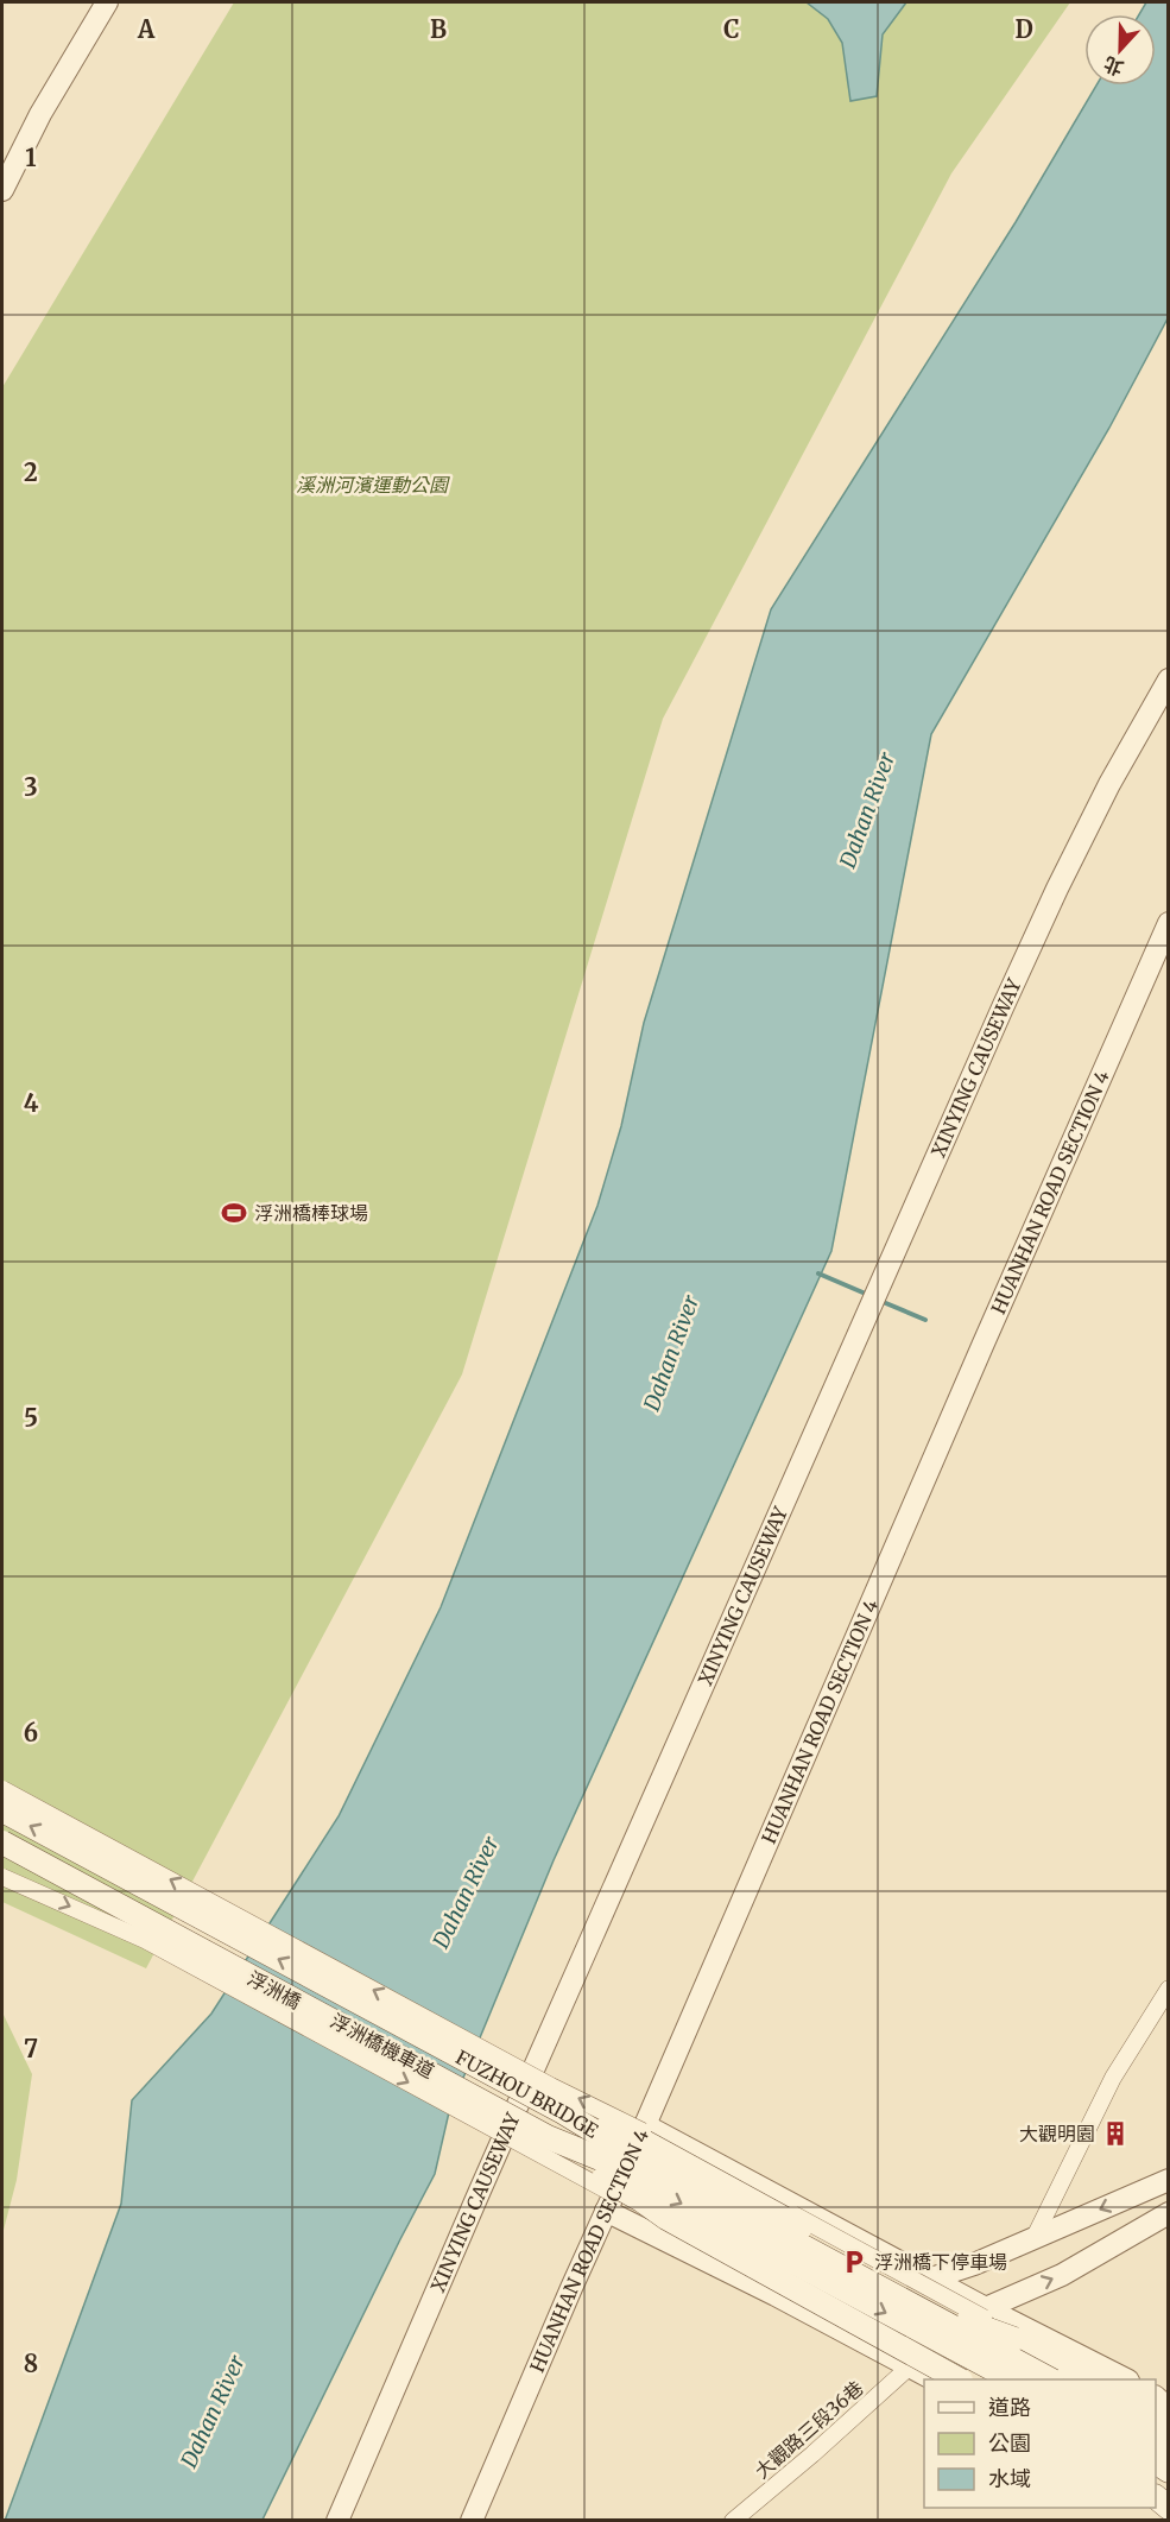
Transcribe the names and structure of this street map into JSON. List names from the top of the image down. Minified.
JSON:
{"streets":{"main road":["浮洲橋","FUZHOU BRIDGE"],"street":["XINYING CAUSEWAY","HUANHAN ROAD SECTION 4","浮洲橋機車道","大觀路三段36巷"]},"crossings":[["浮洲橋","FUZHOU BRIDGE"]],"water":["Dahan River"],"parks":["溪洲河濱運動公園"],"places":{"sports":["浮洲橋棒球場"],"building":["大觀明園"],"parking":["浮洲橋下停車場"]},"legend":["道路","公園","水域"],"north":"bottom","grid":{"columns":["A","B","C","D"],"rows":["1","2","3","4","5","6","7","8"]}}
